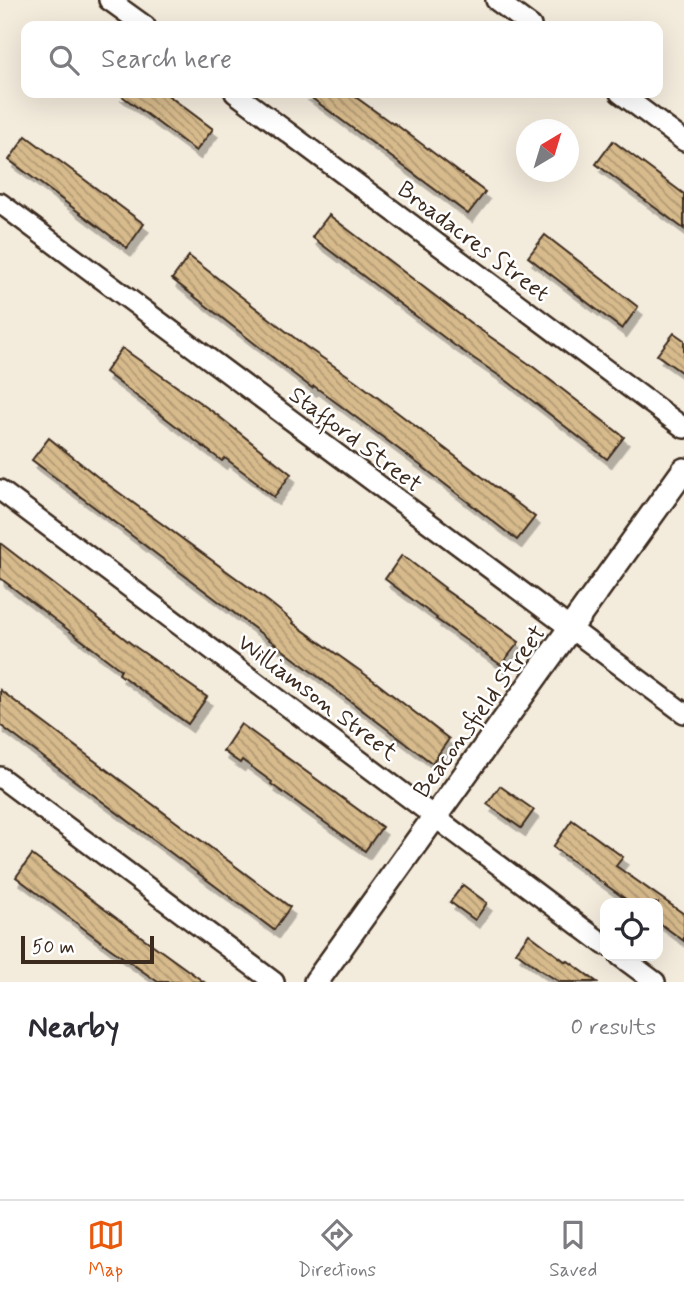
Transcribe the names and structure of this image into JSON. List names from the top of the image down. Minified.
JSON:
{"streets":{"street":["Broadacres Street","Stafford Street","Williamson Street","Beaconsfield Street"]},"crossings":[["Stafford Street","Beaconsfield Street"],["Williamson Street","Beaconsfield Street"]],"scale_bar":"50 m","north":"top right","page":{"search":"Search here","scale":"50 m","heading":["Nearby","0 results"],"nav":["Map","Directions","Saved"]}}
